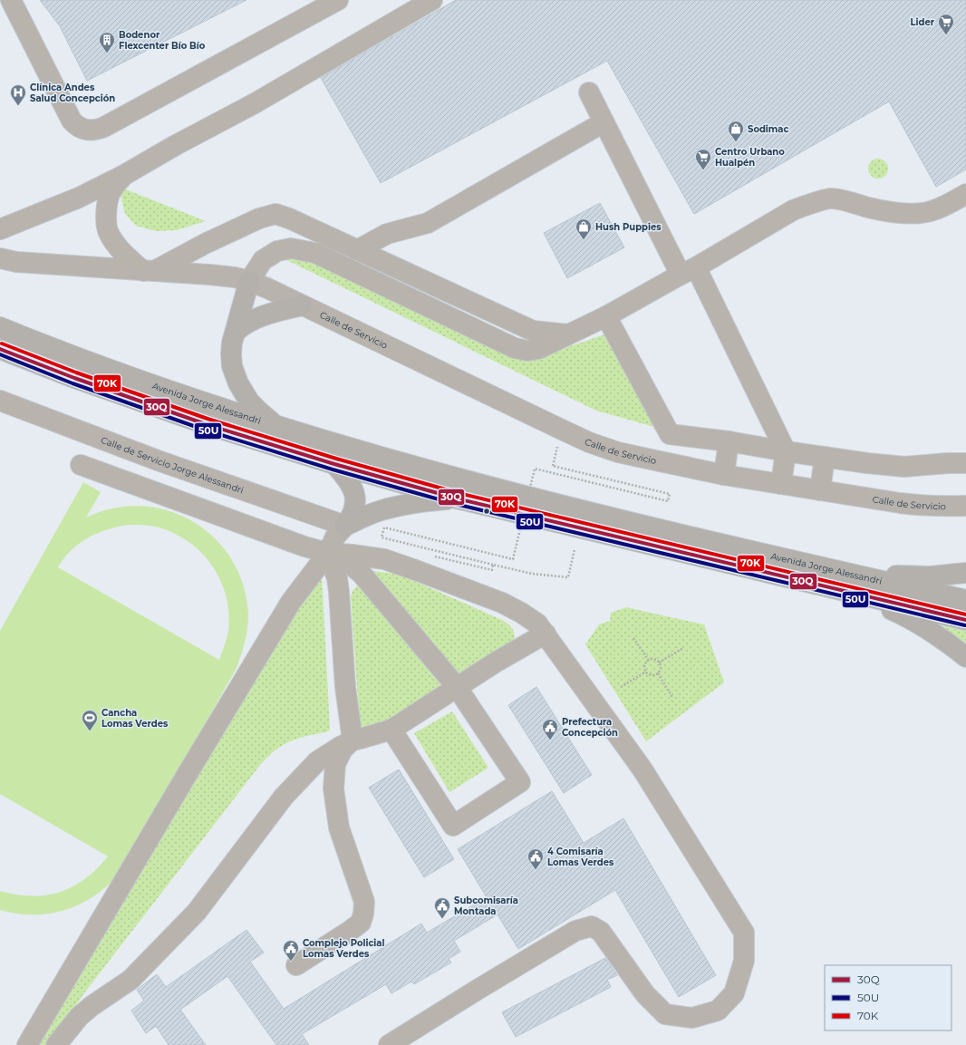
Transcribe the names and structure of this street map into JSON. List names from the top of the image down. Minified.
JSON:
{"streets":{"highway":["Avenida Jorge Alessandri"],"street":["Calle de Servicio","Calle de Servicio Jorge Alessandri"]},"places":{"supermarket":["Lider","Centro Urbano Hualpén"],"building":["Bodenor Flexcenter Bío Bío"],"hospital":["Clínica Andes Salud Concepción"],"shop":["Sodimac","Hush Puppies"],"sports":["Cancha Lomas Verdes"],"public building":["Prefectura Concepción","4 Comisaría Lomas Verdes","Subcomisaría Montada","Complejo Policial Lomas Verdes"]},"lines":["transit line 70K","transit line 30Q","transit line 50U"],"legend":["30Q","50U","70K"]}
